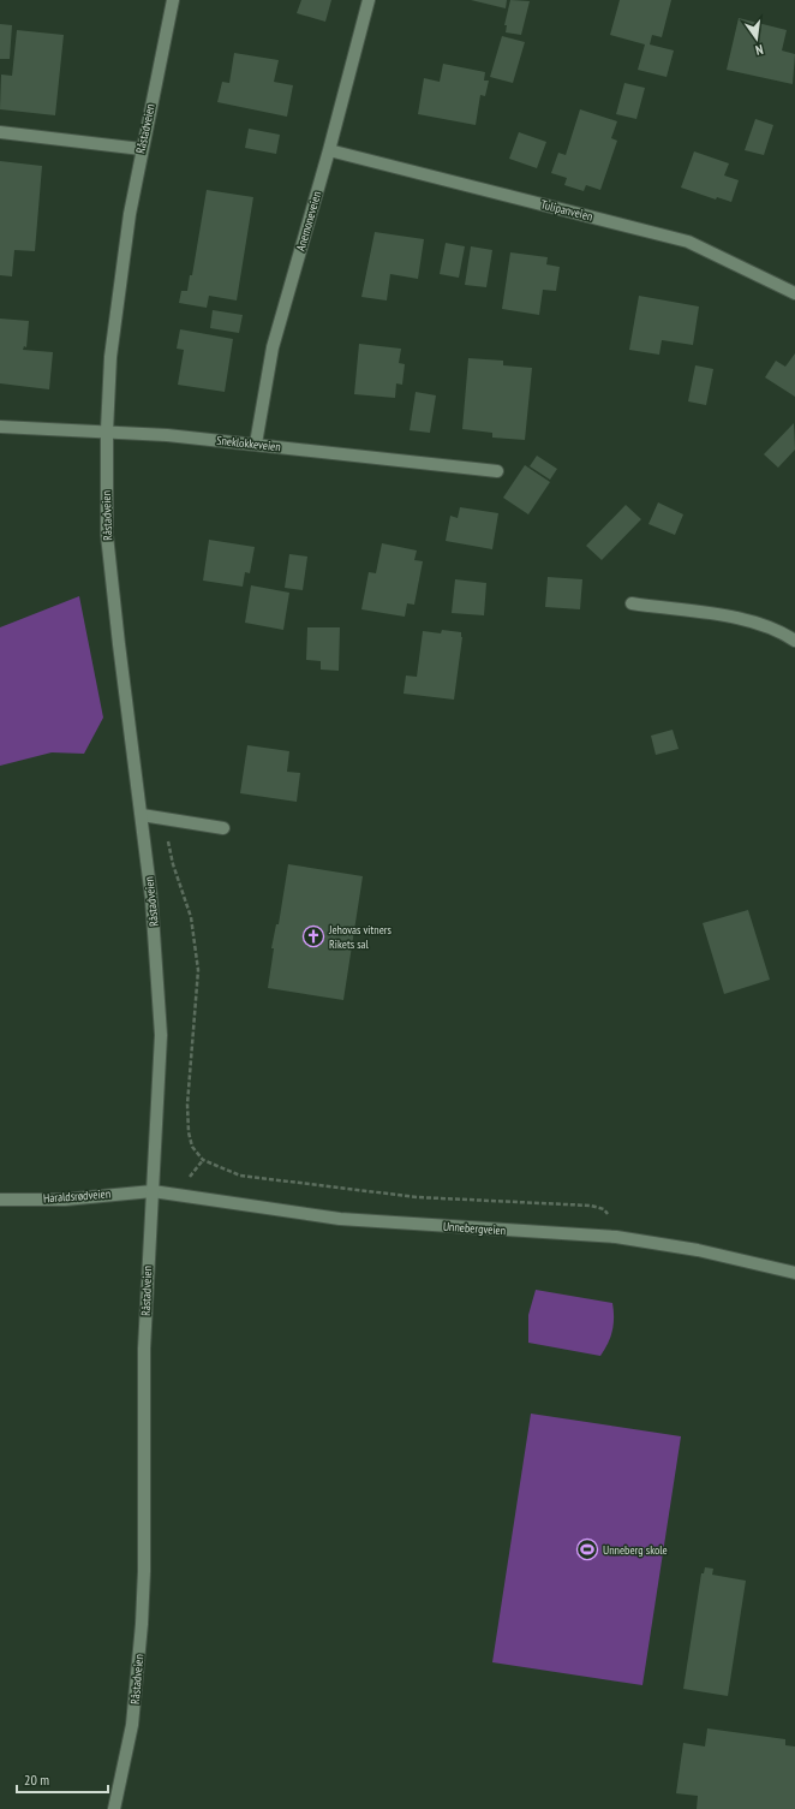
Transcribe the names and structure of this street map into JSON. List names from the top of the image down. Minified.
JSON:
{"streets":{"street":["Råstadveien","Tulipanveien","Anemoneveien","Sneklokkeveien","Haraldsrødveien","Unnebergveien"]},"crossings":[["Råstadveien","Sneklokkeveien"],["Råstadveien","Haraldsrødveien"],["Råstadveien","Unnebergveien"],["Tulipanveien","Anemoneveien"],["Anemoneveien","Sneklokkeveien"],["Haraldsrødveien","Unnebergveien"]],"places":{"church":["Jehovas vitners Rikets sal"],"sports":["Unneberg skole"]},"scale_bar":"20 m","north":"bottom"}
